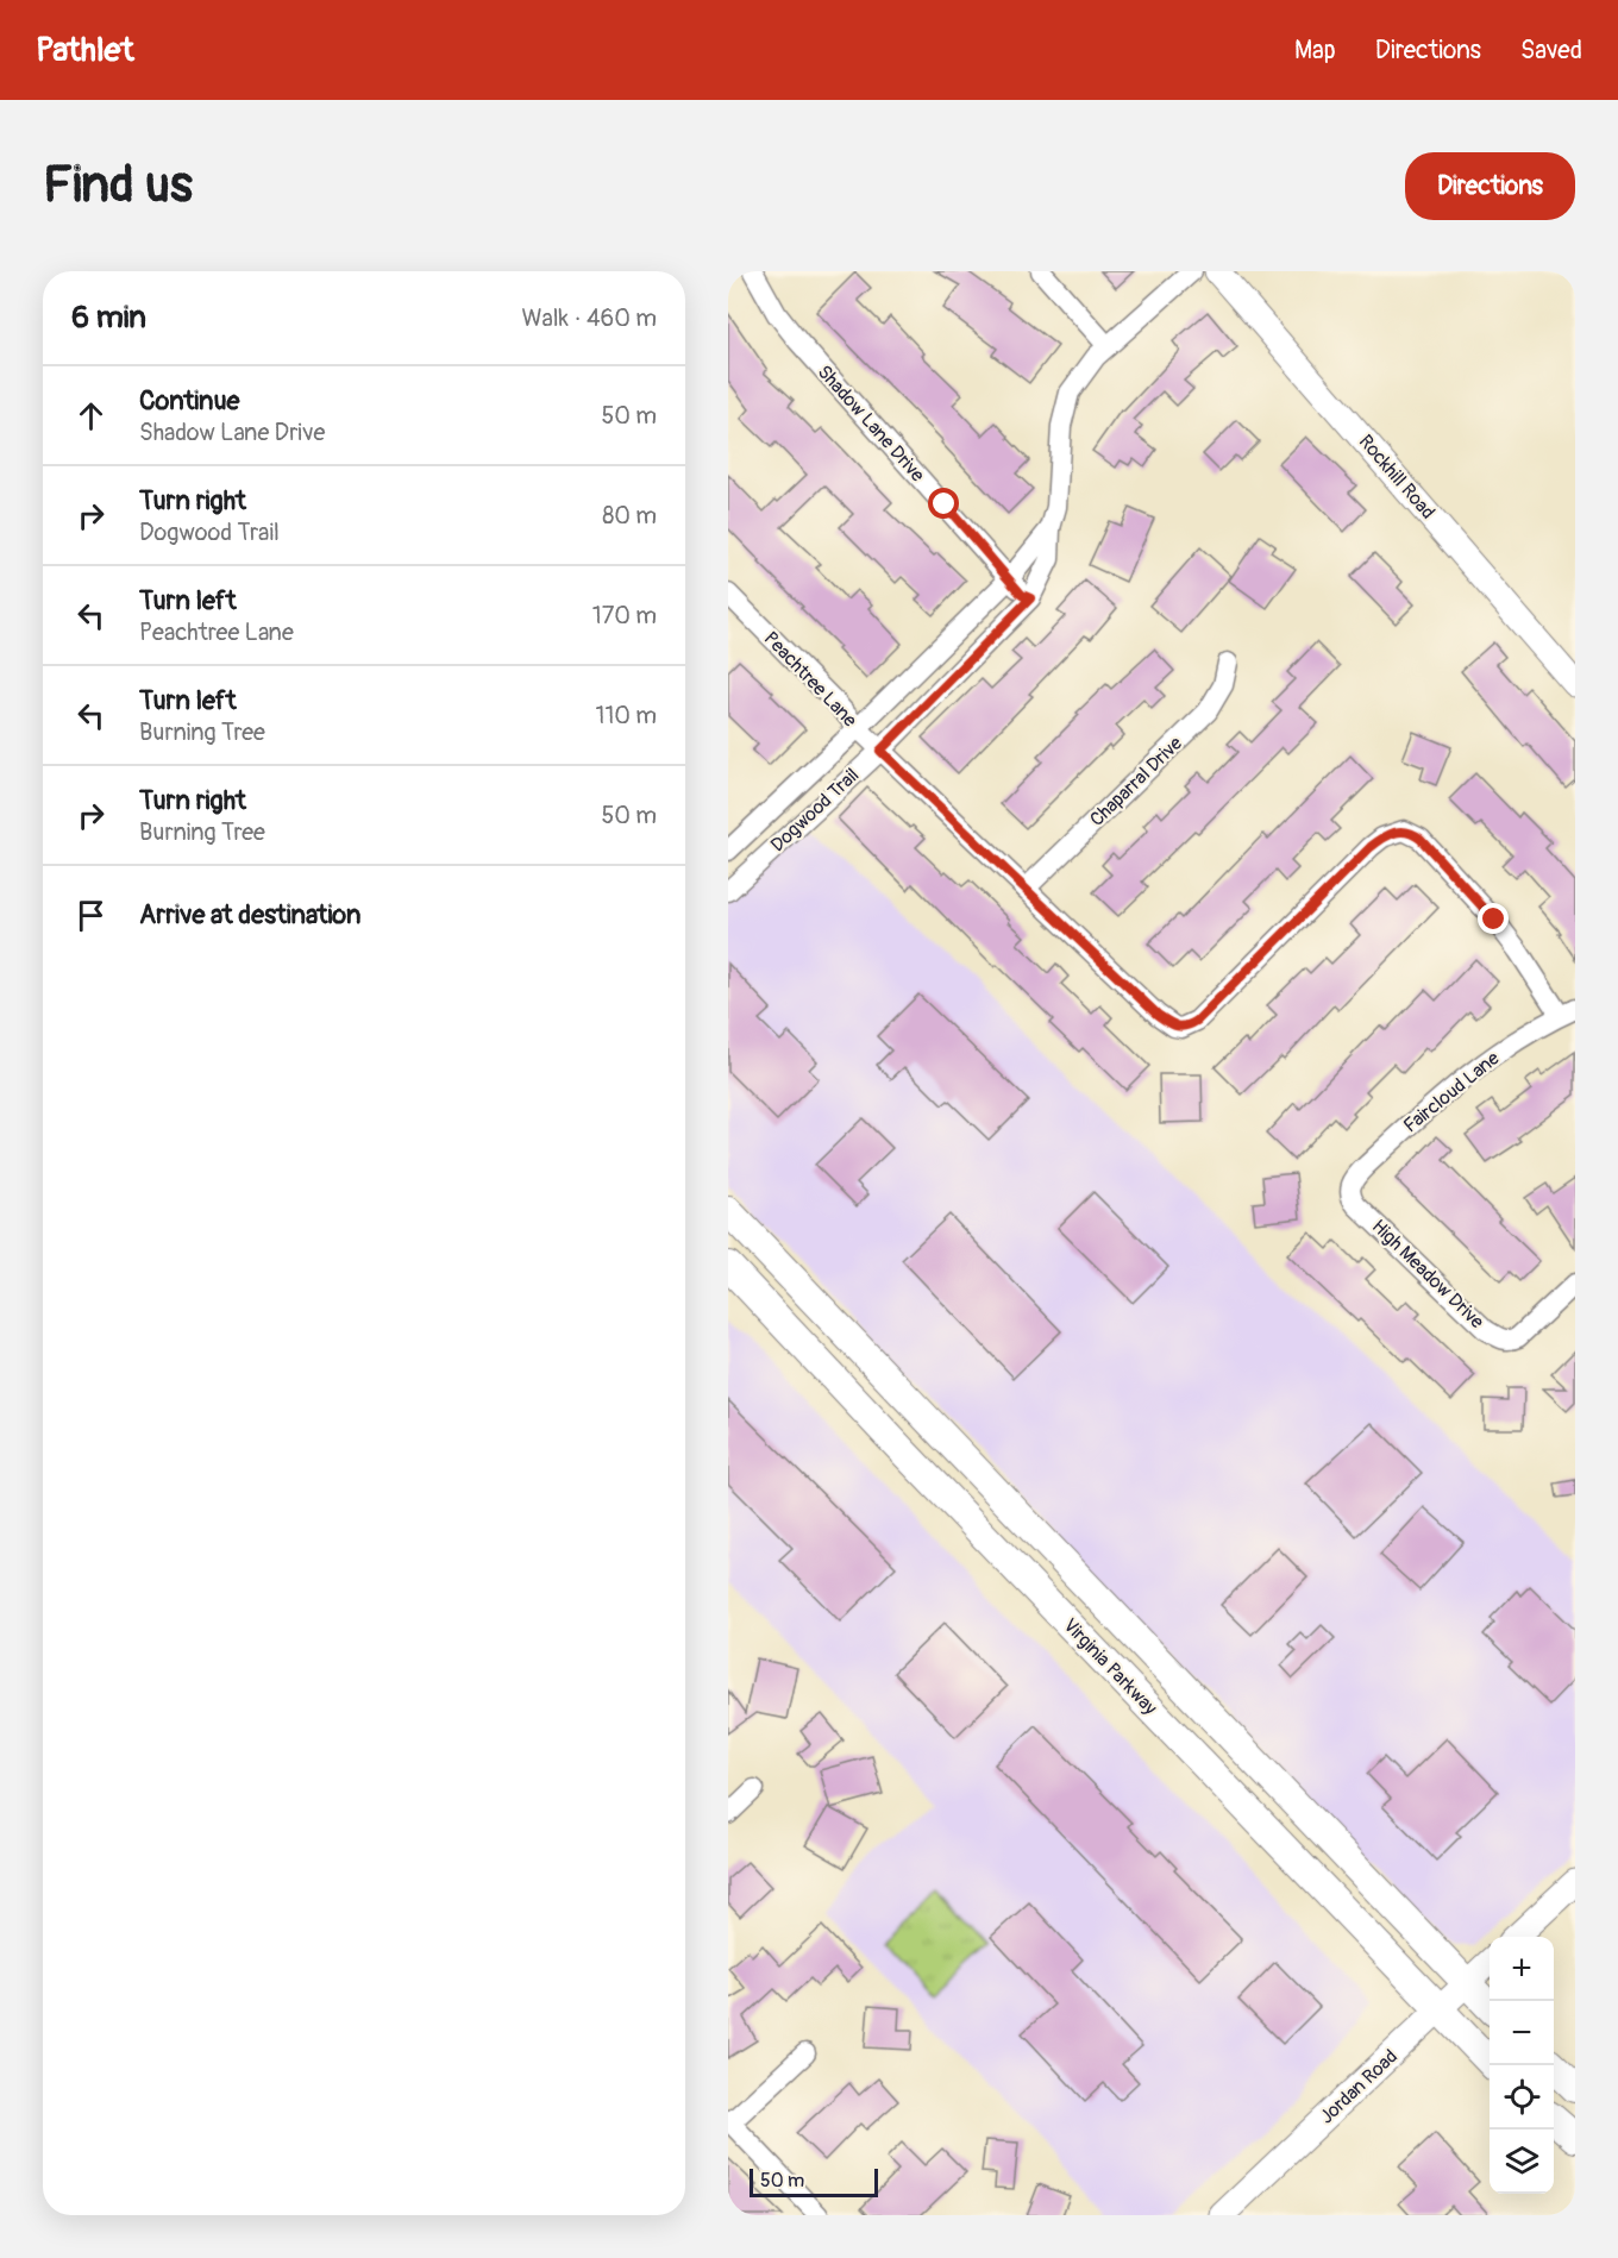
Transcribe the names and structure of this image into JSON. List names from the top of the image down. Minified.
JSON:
{"streets":{"main road":["Virginia Parkway"],"street":["Shadow Lane Drive","Rockhill Road","Peachtree Lane","Chaparral Drive","Dogwood Trail","Faircloud Lane","High Meadow Drive","Jordan Road"]},"crossings":[["Shadow Lane Drive","Dogwood Trail"],["Peachtree Lane","Chaparral Drive"],["Peachtree Lane","Dogwood Trail"],["Peachtree Lane","Faircloud Lane"],["Faircloud Lane","High Meadow Drive"],["Virginia Parkway","Jordan Road"]],"scale_bar":"50 m","page":{"header":"Pathlet","nav":["Map","Directions","Saved"],"buttons":"Directions","title":"Find us","heading":["6 min","Walk · 460 m"],"list":[["Continue","Shadow Lane Drive","50 m"],["Turn right","Dogwood Trail","80 m"],["Turn left","Peachtree Lane","170 m"],["Turn left","Burning Tree","110 m"],["Turn right","Burning Tree","50 m"],"Arrive at destination"],"map_buttons":["+","−"],"scale":"50 m"}}
